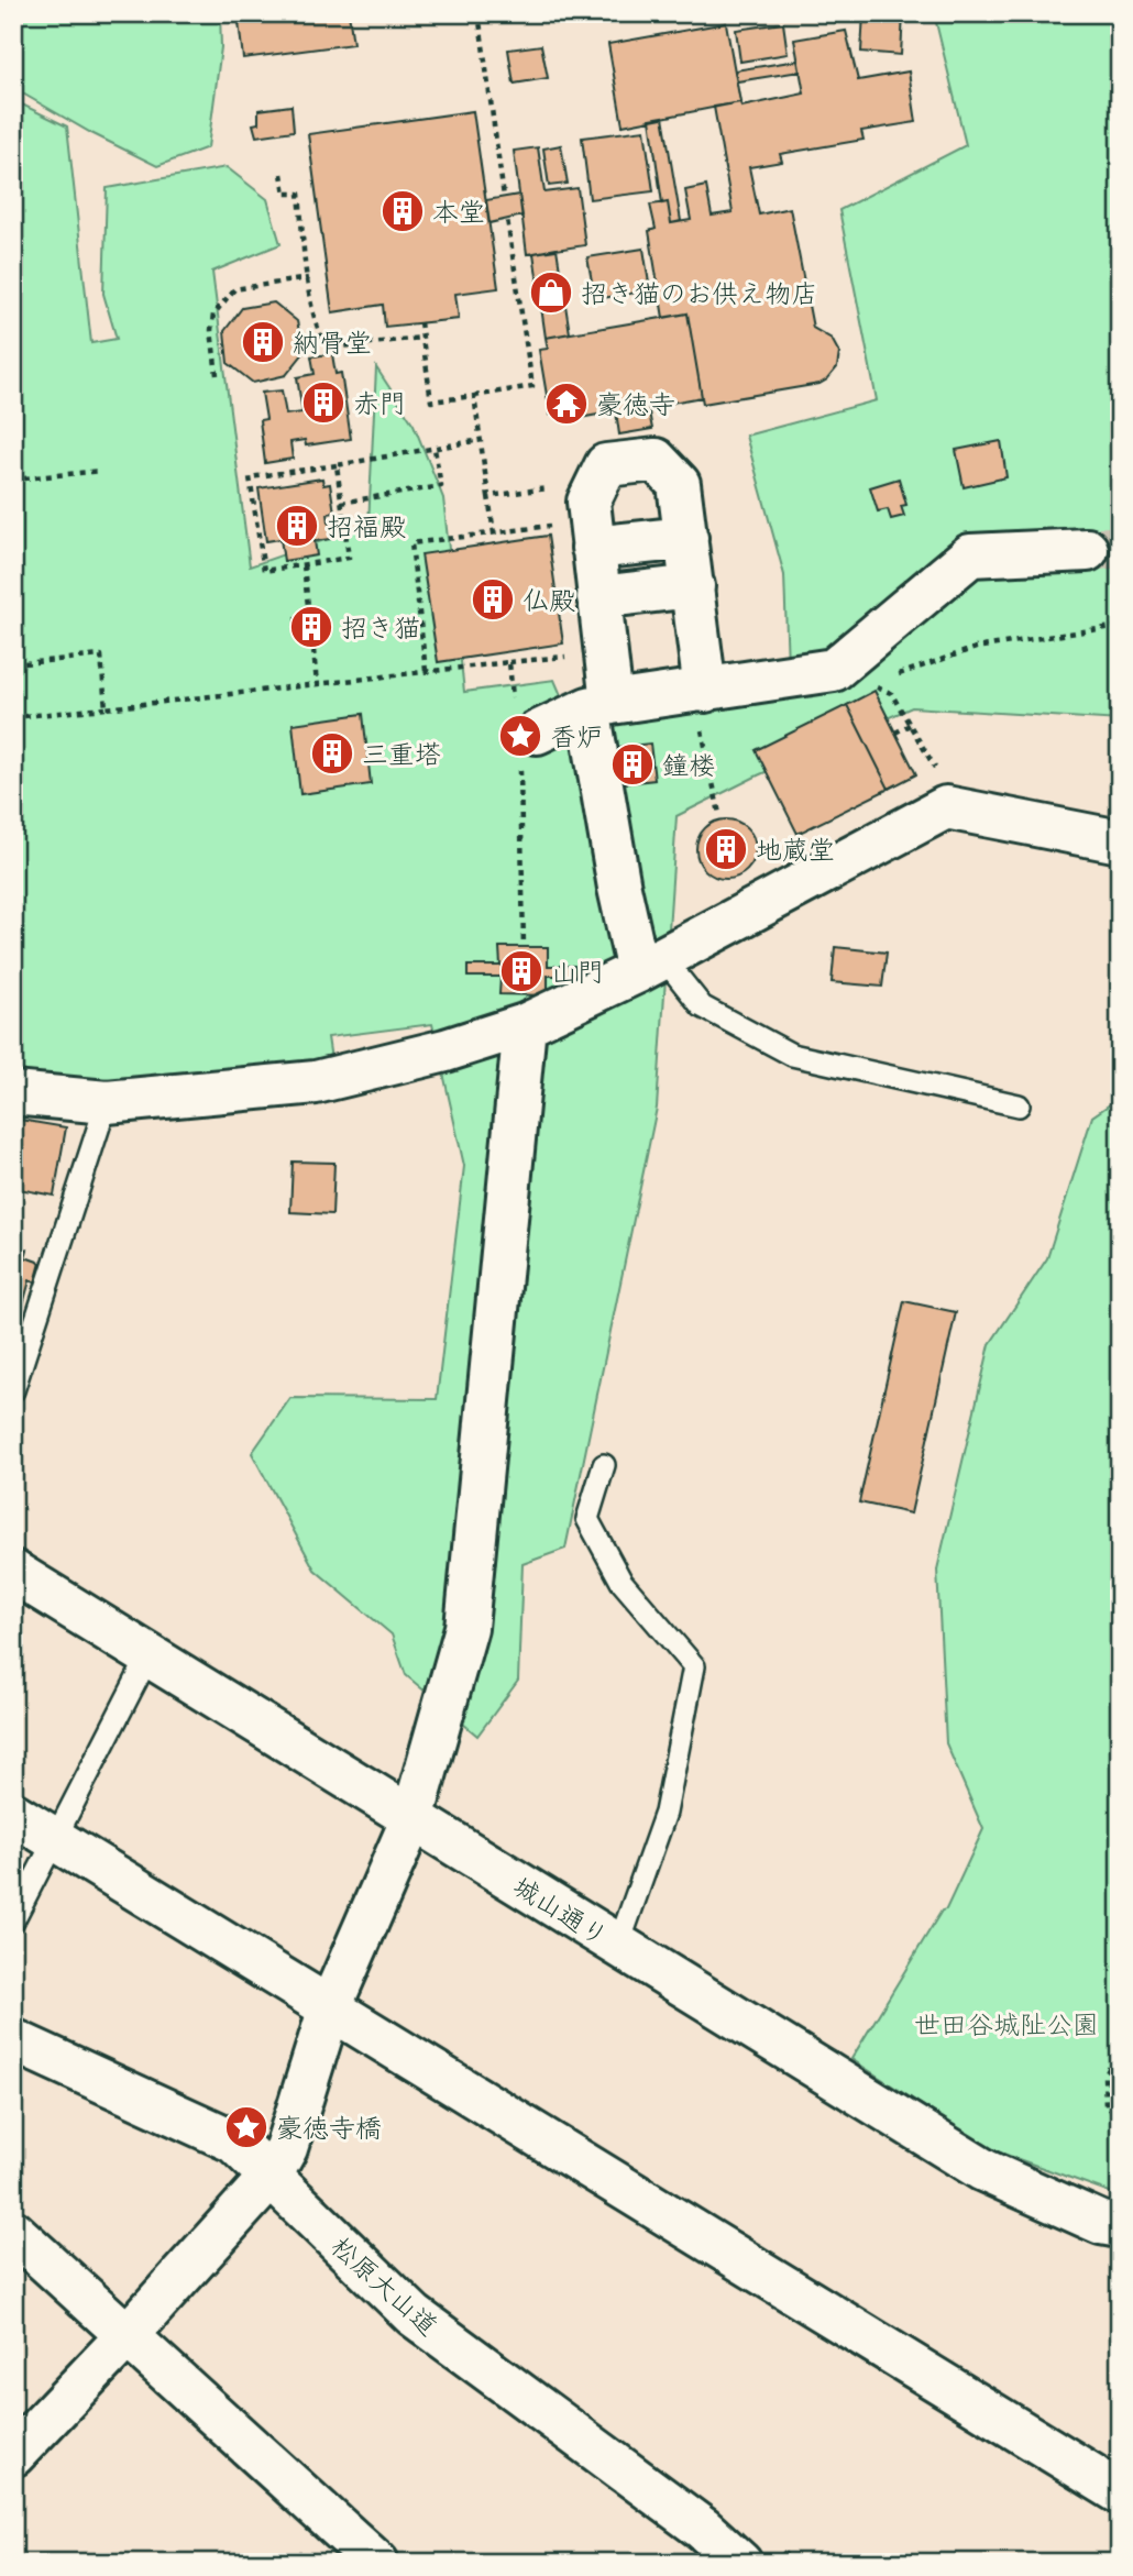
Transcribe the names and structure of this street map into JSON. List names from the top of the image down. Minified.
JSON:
{"streets":{"street":["城山通り","松原大山道"]},"parks":["世田谷城阯公園"],"places":{"building":["本堂","納骨堂","赤門","招福殿","仏殿","招き猫","三重塔","鐘楼","地蔵堂","山門"],"shop":["招き猫のお供え物店"],"temple":["豪徳寺"],"place":["香炉","豪徳寺橋"]}}
